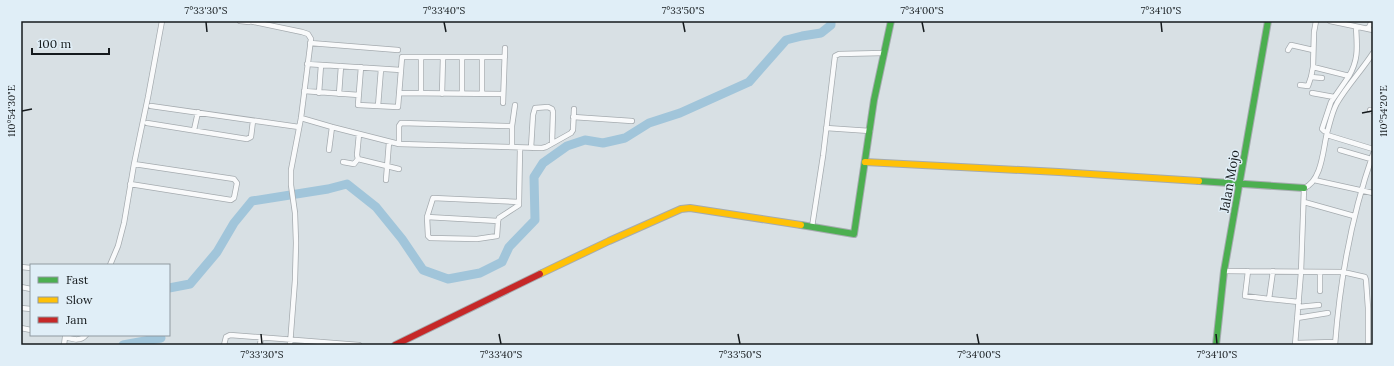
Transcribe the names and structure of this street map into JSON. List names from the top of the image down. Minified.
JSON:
{"streets":{"street":["Jalan Mojo"]},"legend":["Fast","Slow","Jam"],"scale_bar":"100 m","coordinates":["7°33'30\"S","7°33'40\"S","7°33'50\"S","7°34'00\"S","7°34'10\"S","110°54'30\"E","110°54'20\"E"]}
